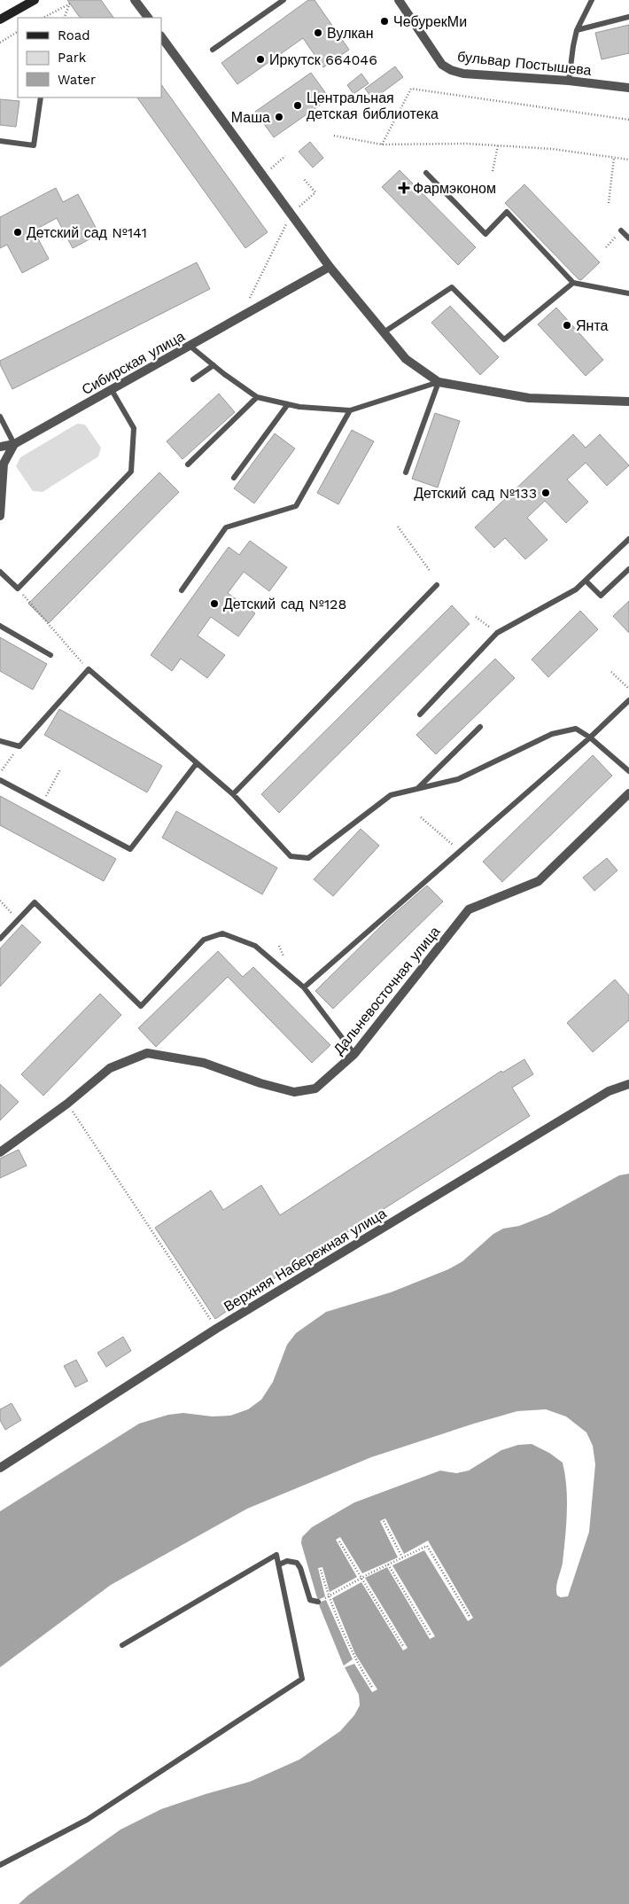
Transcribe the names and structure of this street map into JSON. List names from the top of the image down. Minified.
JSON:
{"streets":{"street":["бульвар Постышева","Сибирская улица","Дальневосточная улица","Верхняя Набережная улица"]},"places":{"other":["ЧебурекМи","Вулкан","Иркутск 664046","Центральная детская библиотека","Маша","Детский сад №141","Янта","Детский сад №133","Детский сад №128"],"health":["Фармэконом"]},"legend":["Road","Park","Water"]}
